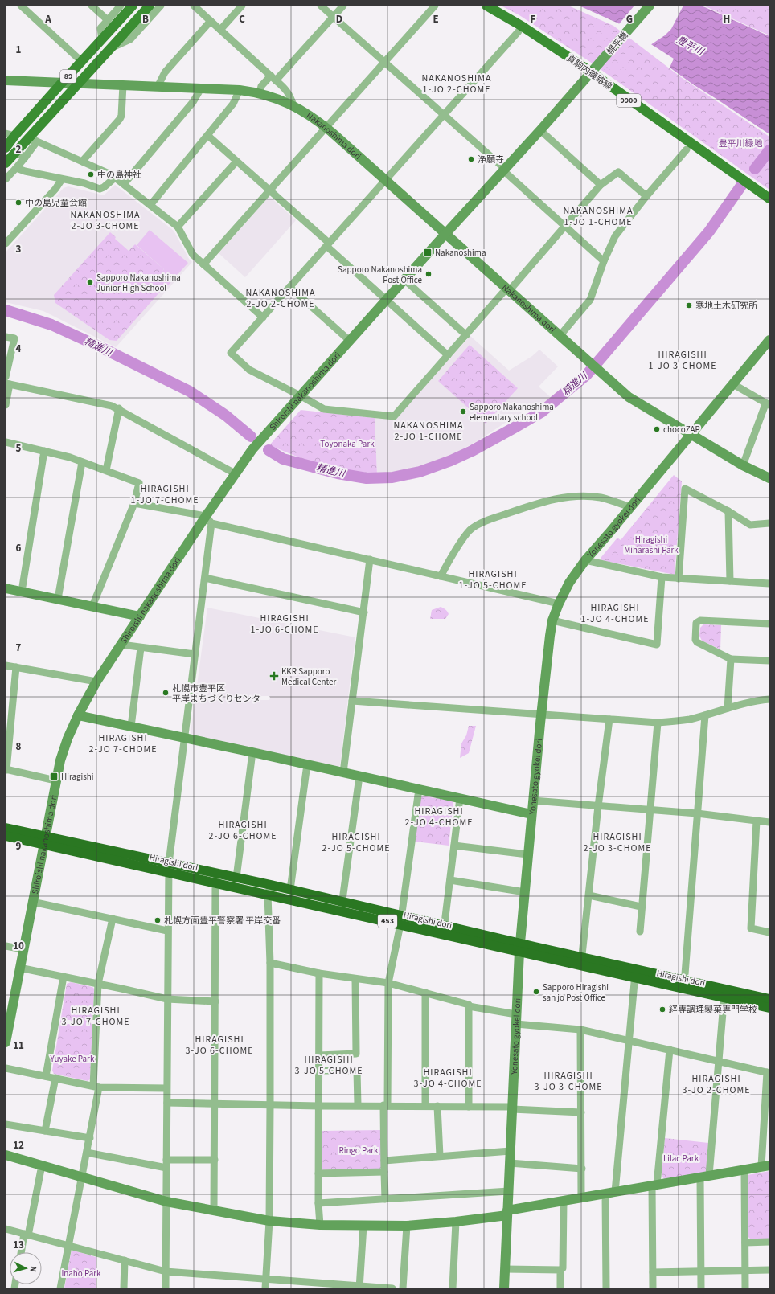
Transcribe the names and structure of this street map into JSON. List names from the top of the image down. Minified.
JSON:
{"streets":{"highway":["Hiragishi dori","453"],"main road":["真駒内篠路線","89","9900"],"street":["幌平橋","Nakanoshima dori","Shiroishi nakanoshima dori","Yonesato gyokei dori"]},"crossings":[["幌平橋","真駒内篠路線"],["幌平橋","Shiroishi nakanoshima dori"],["89","Nakanoshima dori"],["Nakanoshima dori","Shiroishi nakanoshima dori"],["Nakanoshima dori","Yonesato gyokei dori"],["Shiroishi nakanoshima dori","Hiragishi dori"],["Yonesato gyokei dori","Hiragishi dori"]],"districts":["NAKANOSHIMA 1-JO 2-CHOME","NAKANOSHIMA 1-JO 1-CHOME","NAKANOSHIMA 2-JO 3-CHOME","NAKANOSHIMA 2-JO 2-CHOME","HIRAGISHI 1-JO 3-CHOME","NAKANOSHIMA 2-JO 1-CHOME","HIRAGISHI 1-JO 7-CHOME","HIRAGISHI 1-JO 5-CHOME","HIRAGISHI 1-JO 4-CHOME","HIRAGISHI 1-JO 6-CHOME","HIRAGISHI 2-JO 7-CHOME","HIRAGISHI 2-JO 4-CHOME","HIRAGISHI 2-JO 6-CHOME","HIRAGISHI 2-JO 5-CHOME","HIRAGISHI 2-JO 3-CHOME","HIRAGISHI 3-JO 7-CHOME","HIRAGISHI 3-JO 6-CHOME","HIRAGISHI 3-JO 5-CHOME","HIRAGISHI 3-JO 4-CHOME","HIRAGISHI 3-JO 3-CHOME","HIRAGISHI 3-JO 2-CHOME"],"water":["豊平川","精進川"],"parks":["豊平川緑地","Toyonaka Park","Hiragishi Miharashi Park","Yuyake Park","Ringo Park","Lilac Park","Inaho Park"],"places":{"other":["浄願寺","中の島神社","中の島児童会館","Sapporo Nakanoshima Post Office","Sapporo Nakanoshima Junior High School","寒地土木研究所","Sapporo Nakanoshima elementary school","chocoZAP","札幌市豊平区 平岸まちづくりセンター","札幌方面豊平警察署 平岸交番","Sapporo Hiragishi san jo Post Office","経専調理製菓専門学校"],"transit":["Nakanoshima","Hiragishi"],"health":["KKR Sapporo Medical Center"]},"north":"right","grid":{"columns":["A","B","C","D","E","F","G","H"],"rows":["1","2","3","4","5","6","7","8","9","10","11","12","13"]}}
